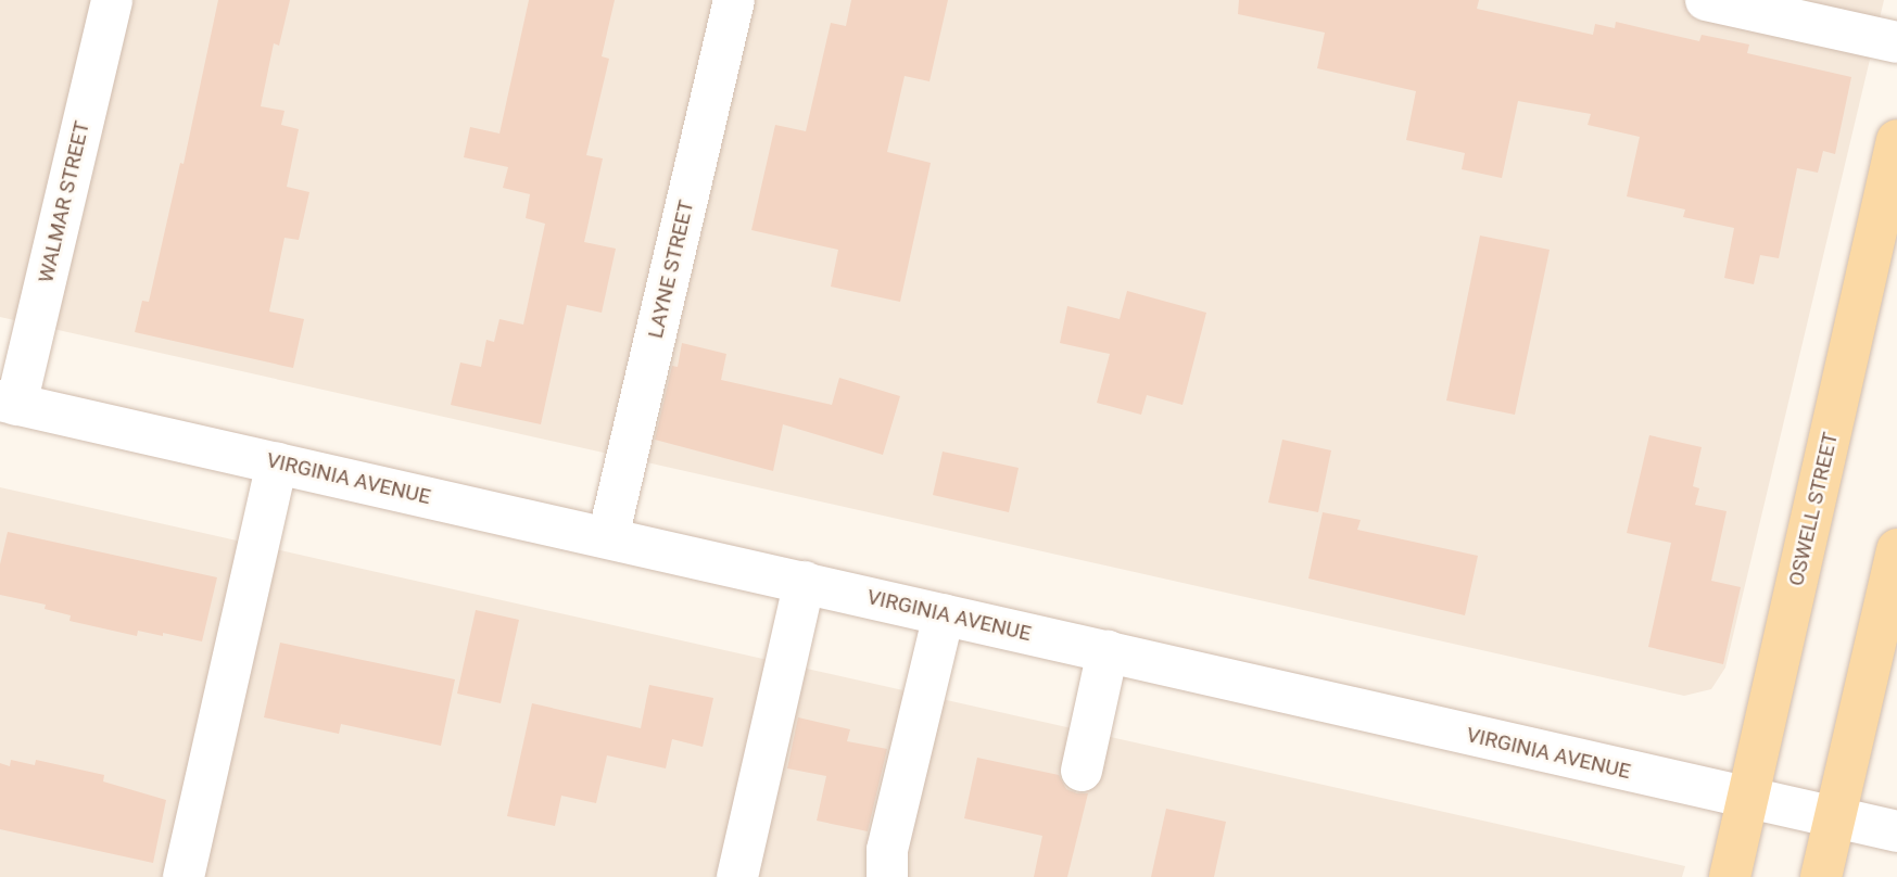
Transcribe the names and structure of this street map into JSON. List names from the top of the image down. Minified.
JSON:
{"streets":{"main road":["OSWELL STREET"],"street":["WALMAR STREET","LAYNE STREET","VIRGINIA AVENUE"]},"crossings":[["WALMAR STREET","VIRGINIA AVENUE"],["LAYNE STREET","VIRGINIA AVENUE"],["VIRGINIA AVENUE","OSWELL STREET"]]}
